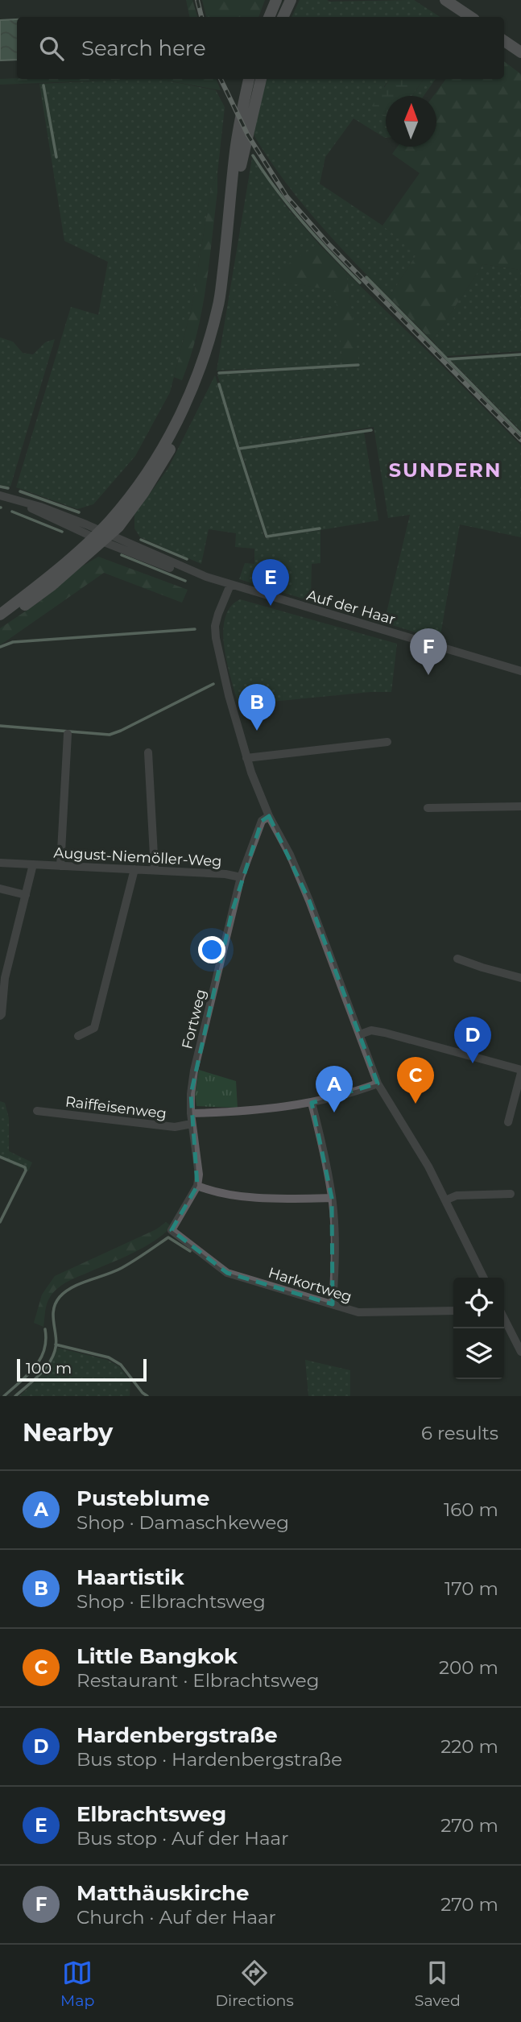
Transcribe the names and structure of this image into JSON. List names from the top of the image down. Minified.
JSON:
{"streets":{"street":["Auf der Haar","August-Niemöller-Weg","Fortweg","Raiffeisenweg","Harkortweg"]},"crossings":[["August-Niemöller-Weg","Fortweg"],["Fortweg","Raiffeisenweg"],["Fortweg","Harkortweg"]],"districts":["SUNDERN"],"scale_bar":"100 m","north":"top","page":{"search":"Search here","pins":["E","F","B","D","C","A"],"scale":"100 m","heading":["Nearby","6 results"],"list":[{"mark":"A","name":"Pusteblume","note":"Shop · Damaschkeweg","value":"160 m"},{"mark":"B","name":"Haartistik","note":"Shop · Elbrachtsweg","value":"170 m"},{"mark":"C","name":"Little Bangkok","note":"Restaurant · Elbrachtsweg","value":"200 m"},{"mark":"D","name":"Hardenbergstraße","note":"Bus stop · Hardenbergstraße","value":"220 m"},{"mark":"E","name":"Elbrachtsweg","note":"Bus stop · Auf der Haar","value":"270 m"},{"mark":"F","name":"Matthäuskirche","note":"Church · Auf der Haar","value":"270 m"}],"nav":["Map","Directions","Saved"]}}
